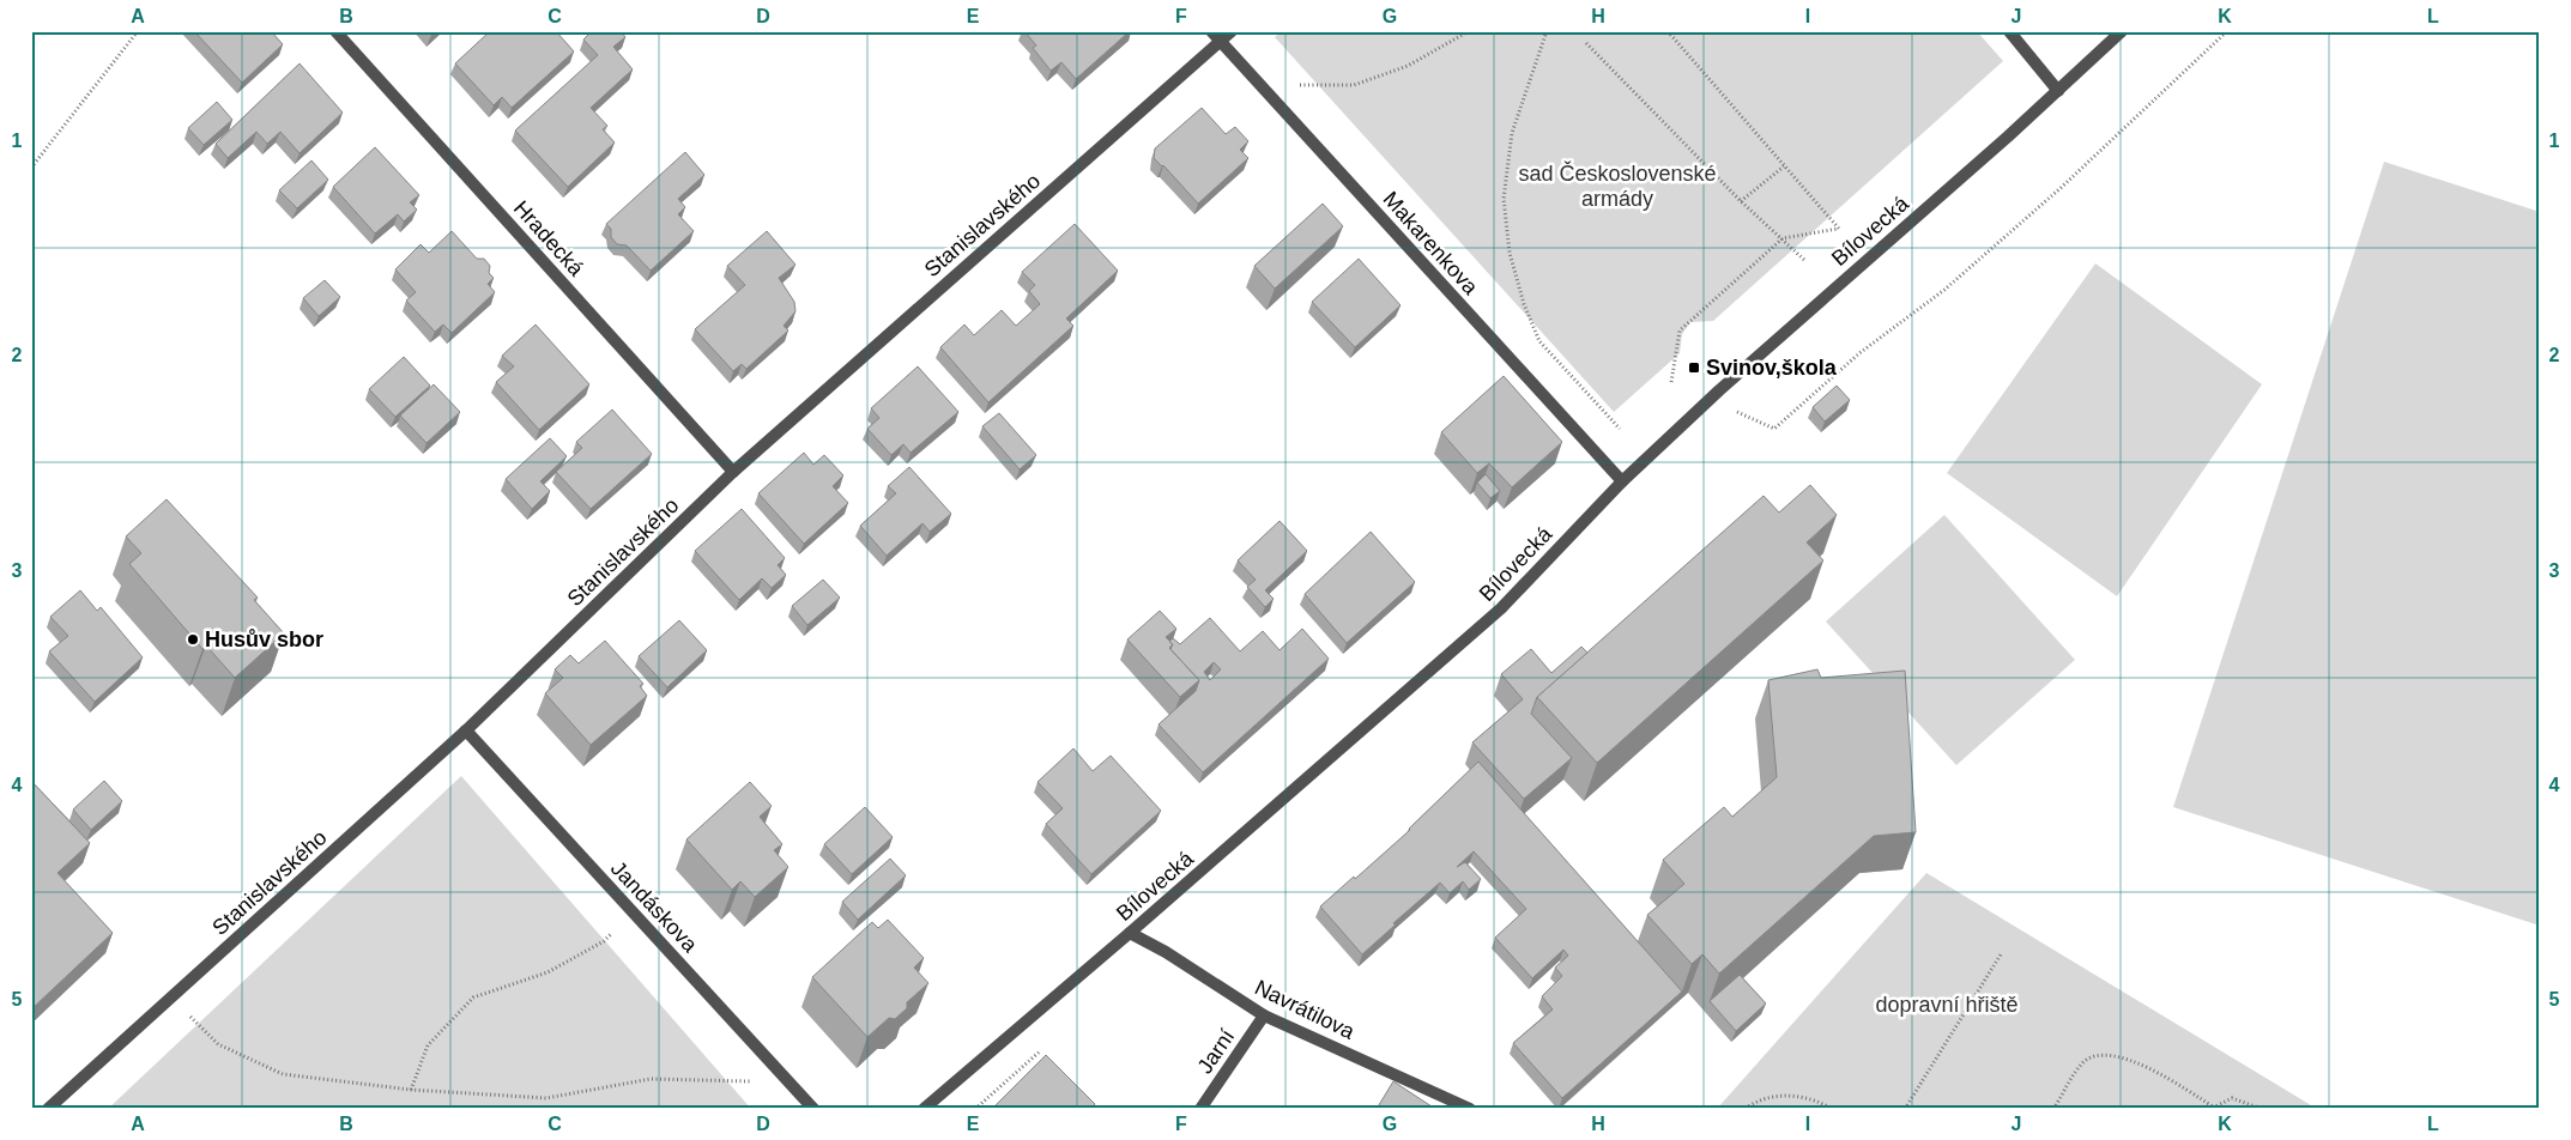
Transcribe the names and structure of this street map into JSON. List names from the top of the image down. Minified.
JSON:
{"streets":{"street":["Stanislavského","Bílovecká","Hradecká","Makarenkova","Jandáskova","Navrátilova","Jarní"]},"crossings":[["Stanislavského","Hradecká"],["Stanislavského","Makarenkova"],["Stanislavského","Jandáskova"],["Bílovecká","Makarenkova"],["Bílovecká","Navrátilova"],["Navrátilova","Jarní"]],"parks":["sad Československé armády","dopravní hřiště"],"places":{"transit":["Svinov,škola"],"other":["Husův sbor"]},"grid":{"columns":["A","B","C","D","E","F","G","H","I","J","K","L"],"rows":["1","2","3","4","5"]}}
